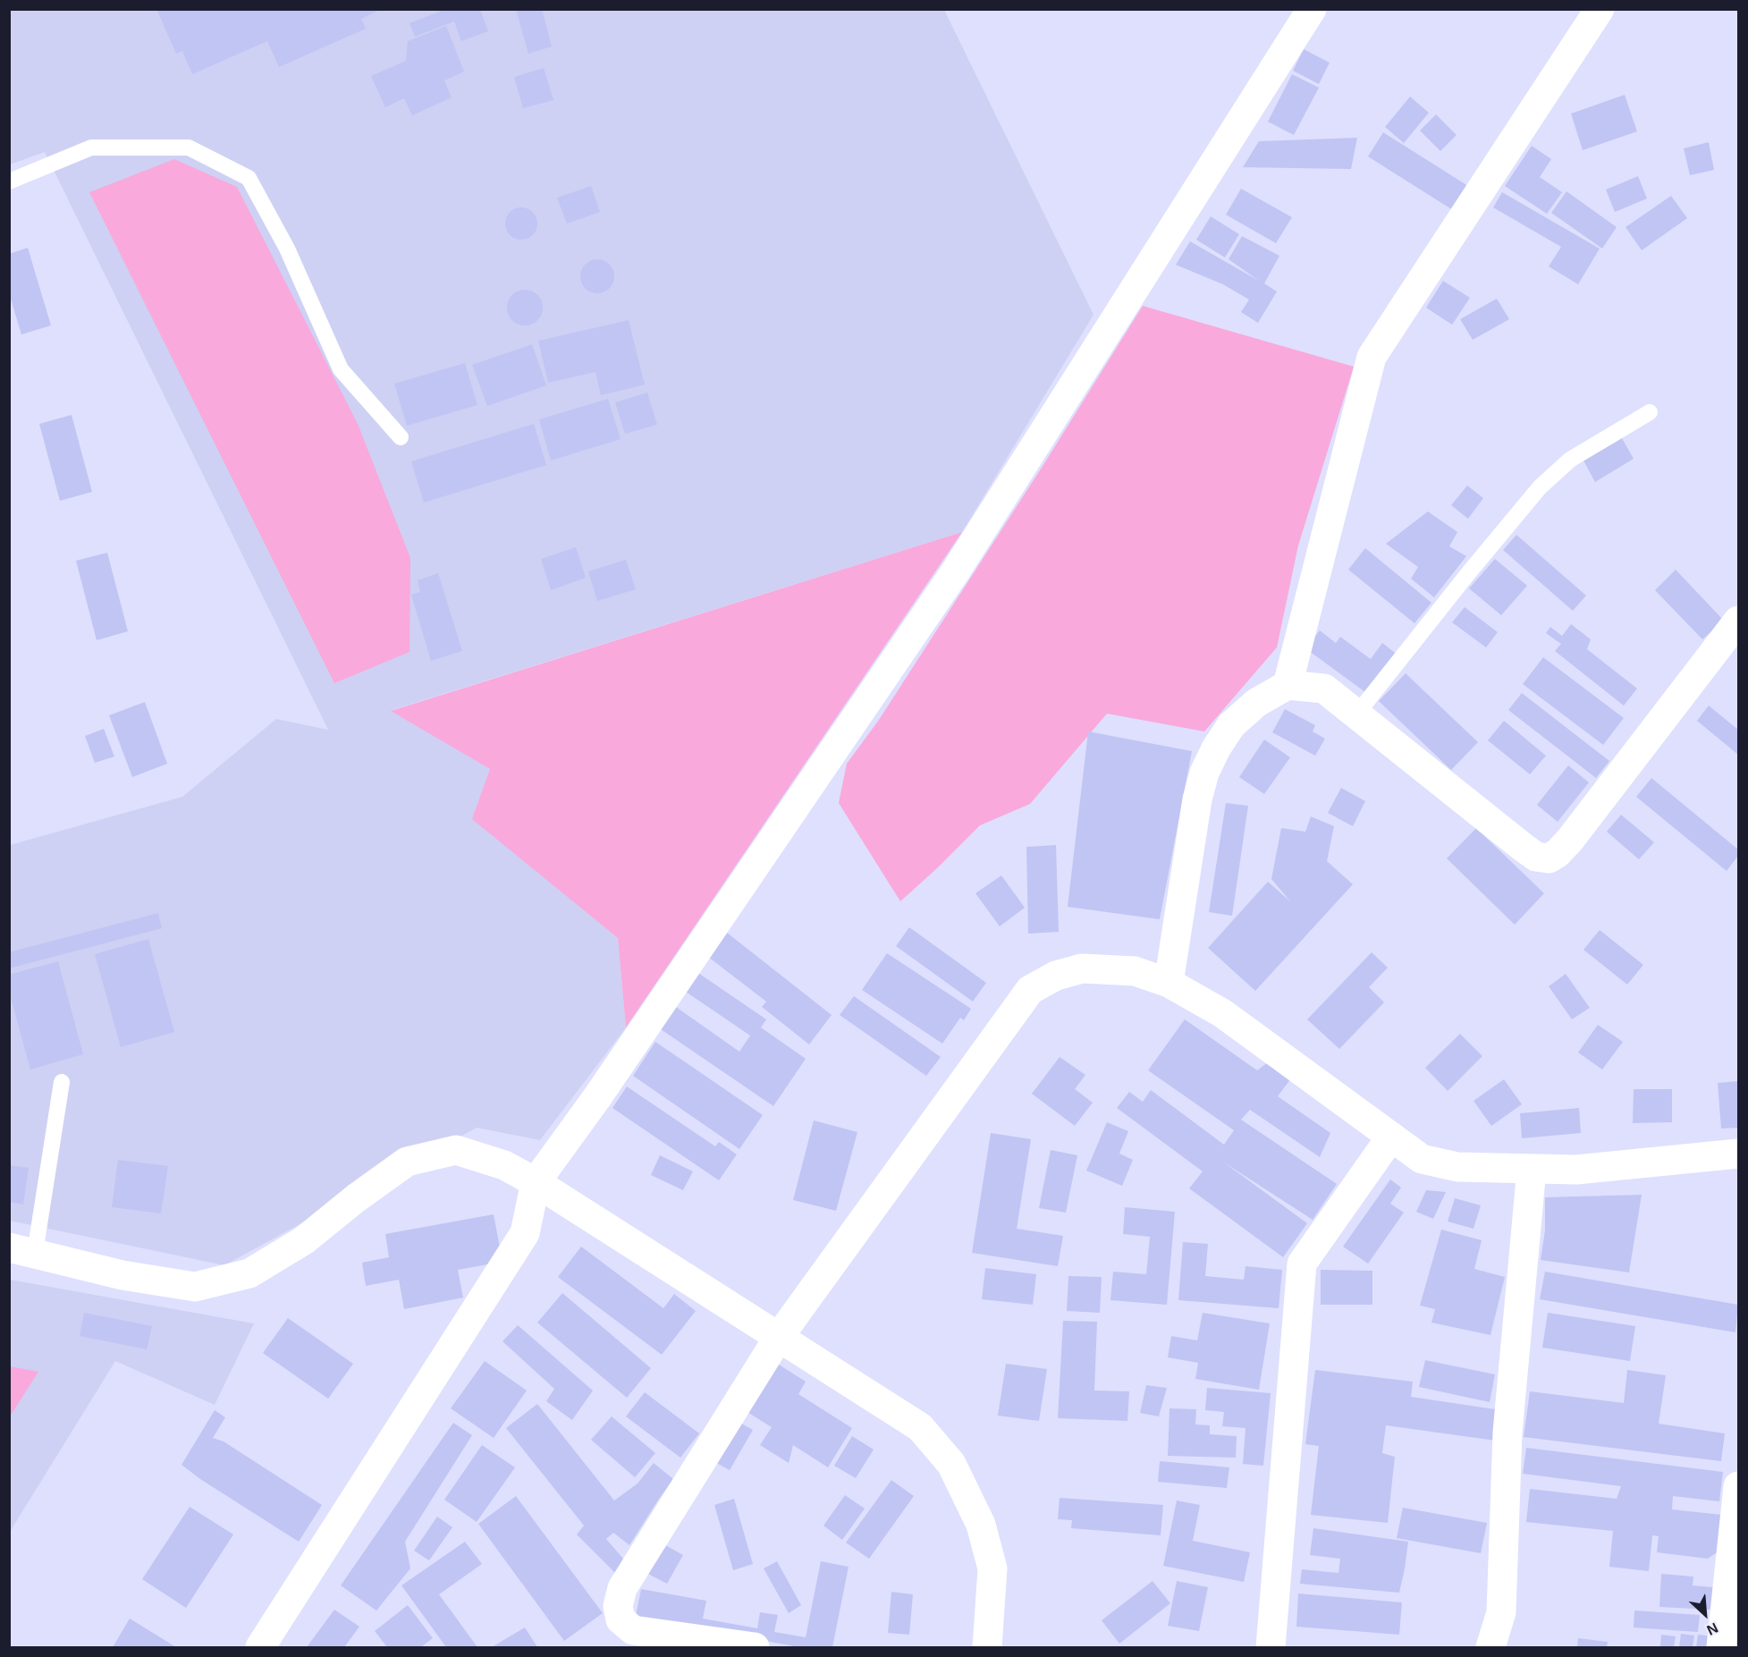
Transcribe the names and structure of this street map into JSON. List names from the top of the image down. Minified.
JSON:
{"north":"bottom right"}
